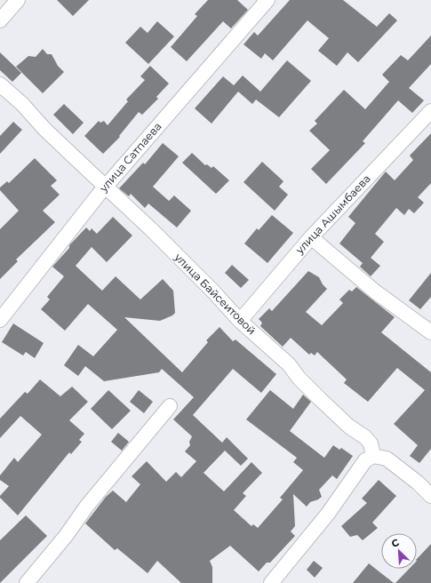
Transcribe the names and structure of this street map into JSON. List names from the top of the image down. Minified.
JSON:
{"streets":{"street":["улица Сатпаева","улица Ашымбаева","улица Байсеитовой"]},"crossings":[["улица Сатпаева","улица Байсеитовой"],["улица Ашымбаева","улица Байсеитовой"]],"north":"top left"}
